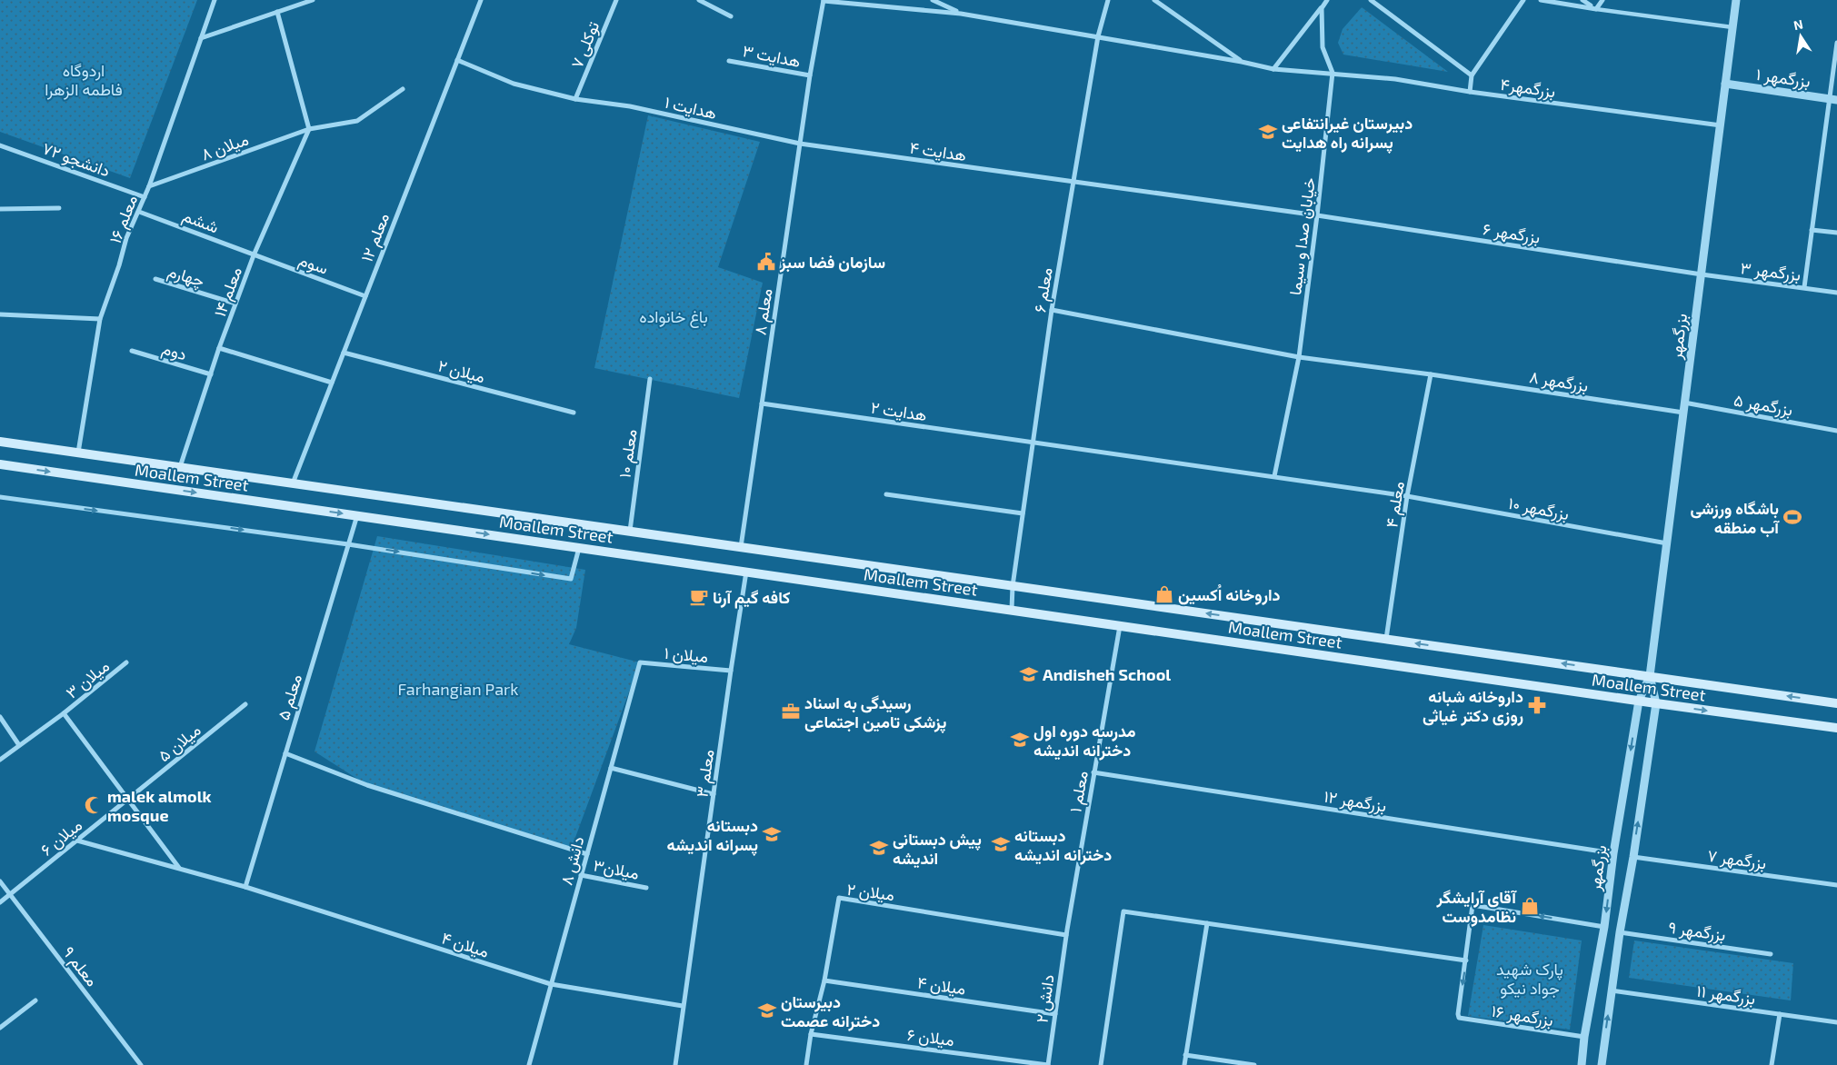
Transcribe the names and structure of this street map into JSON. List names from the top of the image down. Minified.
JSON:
{"streets":{"main road":["Moallem Street"],"street":["توکلی ۷","هدایت ۳","بزرگمهر ۱","بزرگمهر۴","هدایت ۱","میلان ۸","هدایت ۴","دانشجو ۷۲","معلم ۱۶","ششم","بزرگمهر ۶","خیابان صدا و سیما","معلم ۱۲","سوم","بزرگمهر ۳","چهارم","معلم ۶","معلم ۱۴","معلم ۸","بزرگمهر","دوم","میلان ۲","بزرگمهر ۸","بزرگمهر ۵","هدایت ۲","معلم ۱۰","معلم ۴","بزرگمهر ۱۰","میلان ۱","میلان ۳","معلم ۵","میلان ۵","معلم ۳","معلم ۱","بزرگمهر ۱۲","میلان ۶","بزرگمهر ۷","دانش ۸","میلان۳","بزرگمهر ۹","میلان ۴","معلم ۹","بزرگمهر ۱۱","دانش ۲","بزرگمهر ۱۶"]},"crossings":[["توکلی ۷","هدایت ۱"],["هدایت ۳","معلم ۸"],["بزرگمهر ۱","بزرگمهر"],["بزرگمهر۴","خیابان صدا و سیما"],["بزرگمهر۴","معلم ۶"],["بزرگمهر۴","بزرگمهر"],["هدایت ۱","هدایت ۴"],["هدایت ۱","معلم ۱۲"],["هدایت ۱","معلم ۸"],["میلان ۸","معلم ۱۶"],["میلان ۸","معلم ۱۴"],["هدایت ۴","بزرگمهر ۶"],["هدایت ۴","خیابان صدا و سیما"],["هدایت ۴","معلم ۶"],["هدایت ۴","معلم ۸"],["دانشجو ۷۲","معلم ۱۶"],["معلم ۱۶","ششم"],["معلم ۱۶","Moallem Street"],["ششم","سوم"],["ششم","معلم ۱۴"],["بزرگمهر ۶","خیابان صدا و سیما"],["بزرگمهر ۶","بزرگمهر ۳"],["بزرگمهر ۶","بزرگمهر"],["خیابان صدا و سیما","بزرگمهر ۸"],["خیابان صدا و سیما","هدایت ۲"],["خیابان صدا و سیما","بزرگمهر ۱۰"],["معلم ۱۲","سوم"],["معلم ۱۲","میلان ۲"],["معلم ۱۲","Moallem Street"],["سوم","معلم ۱۴"],["بزرگمهر ۳","بزرگمهر"],["چهارم","معلم ۱۴"],["معلم ۶","بزرگمهر ۸"],["معلم ۶","هدایت ۲"],["معلم ۶","Moallem Street"],["معلم ۱۴","دوم"],["معلم ۱۴","Moallem Street"],["معلم ۸","هدایت ۲"],["معلم ۸","Moallem Street"],["بزرگمهر","بزرگمهر ۸"],["بزرگمهر","بزرگمهر ۵"],["بزرگمهر","Moallem Street"],["بزرگمهر","بزرگمهر ۱۰"],["بزرگمهر","بزرگمهر ۱۲"],["بزرگمهر","بزرگمهر ۷"],["بزرگمهر","بزرگمهر ۹"],["بزرگمهر","بزرگمهر ۱۱"],["بزرگمهر","بزرگمهر ۱۶"],["میلان ۲","معلم ۱"],["میلان ۲","میلان ۶"],["میلان ۲","میلان ۴"],["میلان ۲","دانش ۲"],["بزرگمهر ۸","معلم ۴"],["هدایت ۲","بزرگمهر ۱۰"],["معلم ۱۰","Moallem Street"],["Moallem Street","معلم ۴"],["Moallem Street","معلم ۵"],["Moallem Street","معلم ۳"],["Moallem Street","معلم ۱"],["معلم ۴","بزرگمهر ۱۰"],["میلان ۱","معلم ۳"],["میلان ۱","دانش ۸"],["معلم ۵","میلان ۴"],["میلان ۵","میلان ۶"],["معلم ۳","میلان ۴"],["معلم ۱","بزرگمهر ۱۲"],["معلم ۱","دانش ۲"],["میلان ۶","میلان ۴"],["میلان ۶","معلم ۹"],["میلان ۶","دانش ۲"],["دانش ۸","میلان۳"],["دانش ۸","میلان ۴"],["میلان ۴","دانش ۲"]],"parks":["اردوگاه فاطمه الزهرا","باغ خانواده","Farhangian Park","پارک شهید جواد نیکو"],"places":{"school or university":["دبیرستان غیرانتفاعی پسرانه راه هدایت","Andisheh School","مدرسه دوره اول دخترانه اندیشه","دبستانه پسرانه اندیشه","دبستانه دخترانه اندیشه","پیش دبستانی اندیشه","دبیرستان دخترانه عصمت"],"public building":["سازمان فضا سبز"],"sports":["باشگاه ورزشی آب منطقه"],"shop":["داروخانه اُکسین","آقای آرایشگر نظامدوست"],"cafe":["کافه گیم آرنا"],"pharmacy":["داروخانه شبانه روزی دکتر غیاثی"],"office":["رسیدگی به اسناد پزشکی تامین اجتماعی"],"mosque":["malek almolk mosque"]},"north":"top"}
